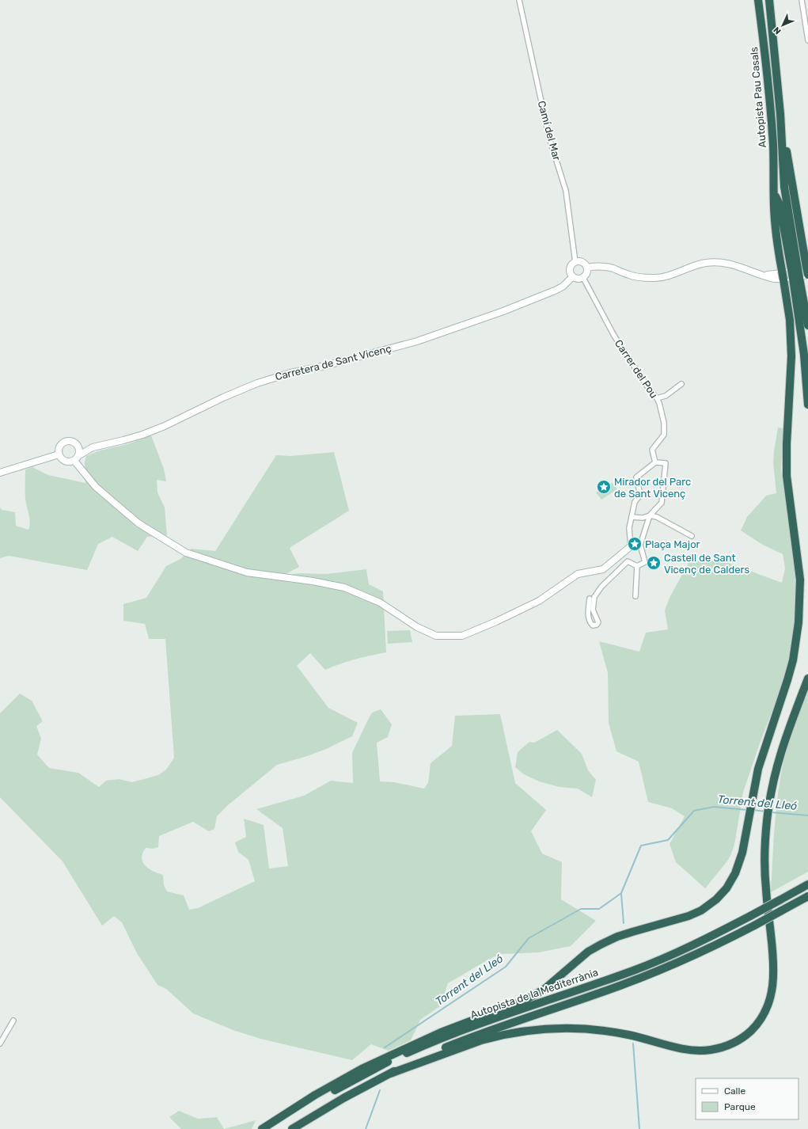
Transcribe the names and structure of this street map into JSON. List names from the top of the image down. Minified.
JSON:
{"streets":{"highway":["Autopista Pau Casals","Autopista de la Mediterrània"],"street":["Camí del Mar","Carretera de Sant Vicenç","Carrer del Pou"]},"crossings":[["Camí del Mar","Carretera de Sant Vicenç"],["Camí del Mar","Carrer del Pou"],["Carretera de Sant Vicenç","Carrer del Pou"]],"water":["Torrent del Lleó"],"places":{"place":["Mirador del Parc de Sant Vicenç","Plaça Major","Castell de Sant Vicenç de Calders"]},"legend":["Calle","Parque"],"north":"bottom left"}
